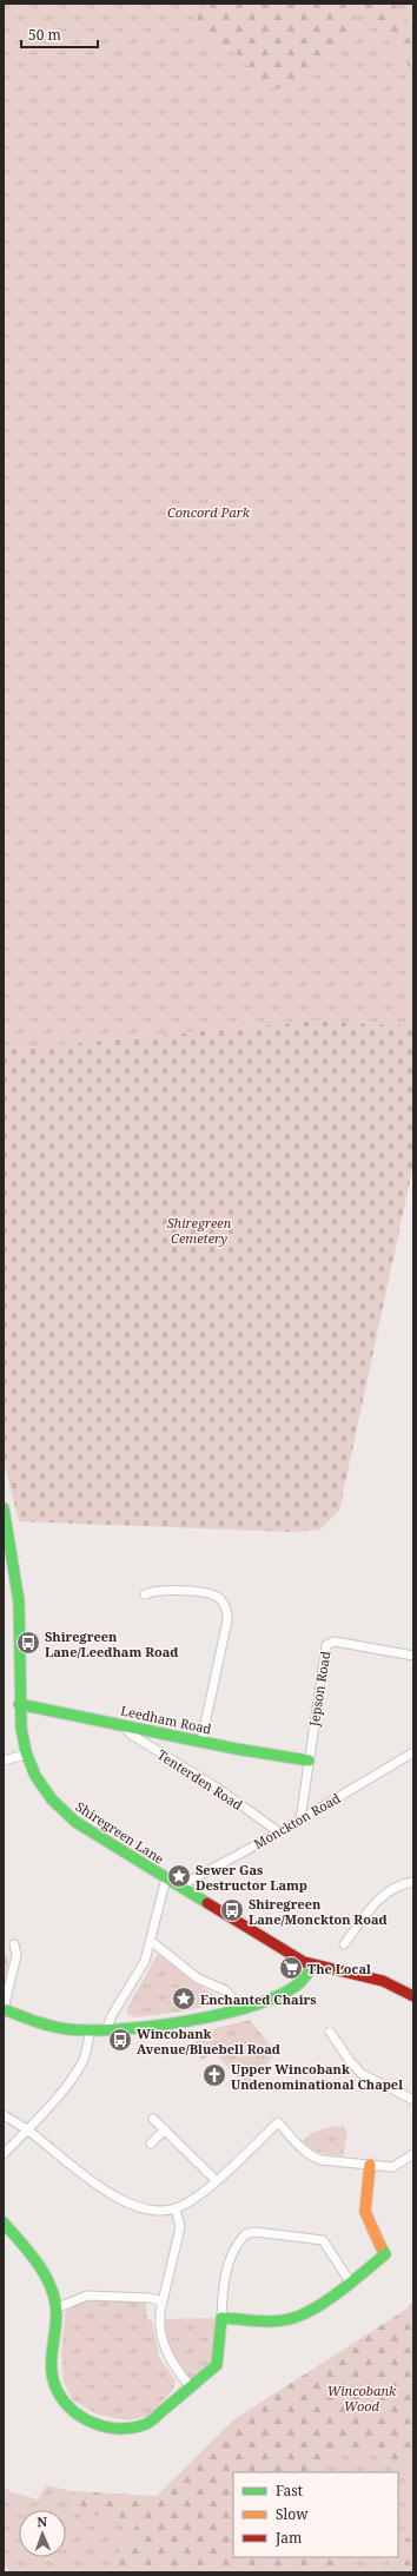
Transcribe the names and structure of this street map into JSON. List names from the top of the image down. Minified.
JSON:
{"streets":{"street":["Jepson Road","Leedham Road","Tenterden Road","Monckton Road","Shiregreen Lane"]},"crossings":[["Jepson Road","Leedham Road"],["Jepson Road","Monckton Road"],["Leedham Road","Tenterden Road"],["Leedham Road","Shiregreen Lane"],["Tenterden Road","Monckton Road"],["Monckton Road","Shiregreen Lane"]],"parks":["Concord Park","Shiregreen Cemetery","Wincobank Wood"],"places":{"bus stop":["Shiregreen Lane/Leedham Road","Shiregreen Lane/Monckton Road","Wincobank Avenue/Bluebell Road"],"place":["Sewer Gas Destructor Lamp","Enchanted Chairs"],"supermarket":["The Local"],"church":["Upper Wincobank Undenominational Chapel"]},"legend":["Fast","Slow","Jam"],"scale_bar":"50 m","north":"top"}
